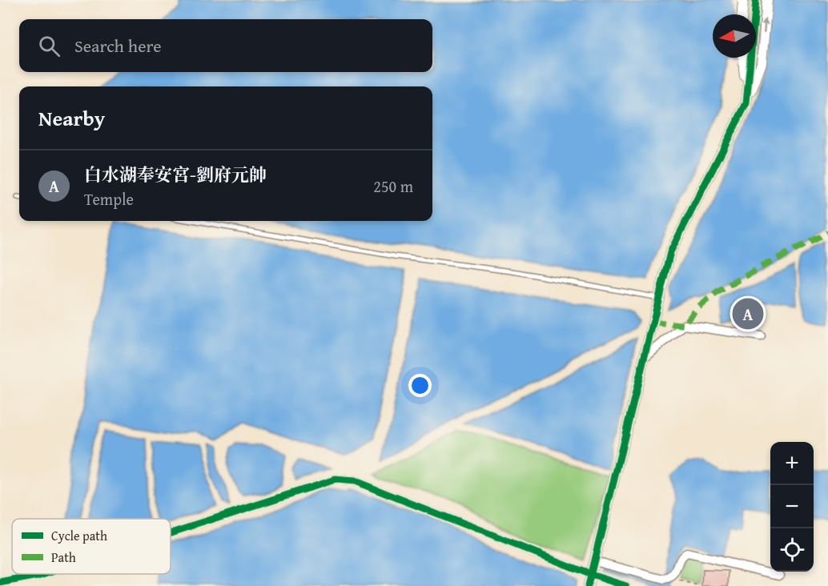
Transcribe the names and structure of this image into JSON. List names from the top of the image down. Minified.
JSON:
{"legend":["Cycle path","Path"],"north":"left","page":{"search":"Search here","heading":"Nearby","list":[{"mark":"A","name":"白水湖奉安宮-劉府元帥","note":"Temple","value":"250 m"}],"pins":"A","map_buttons":["+","−"]}}
